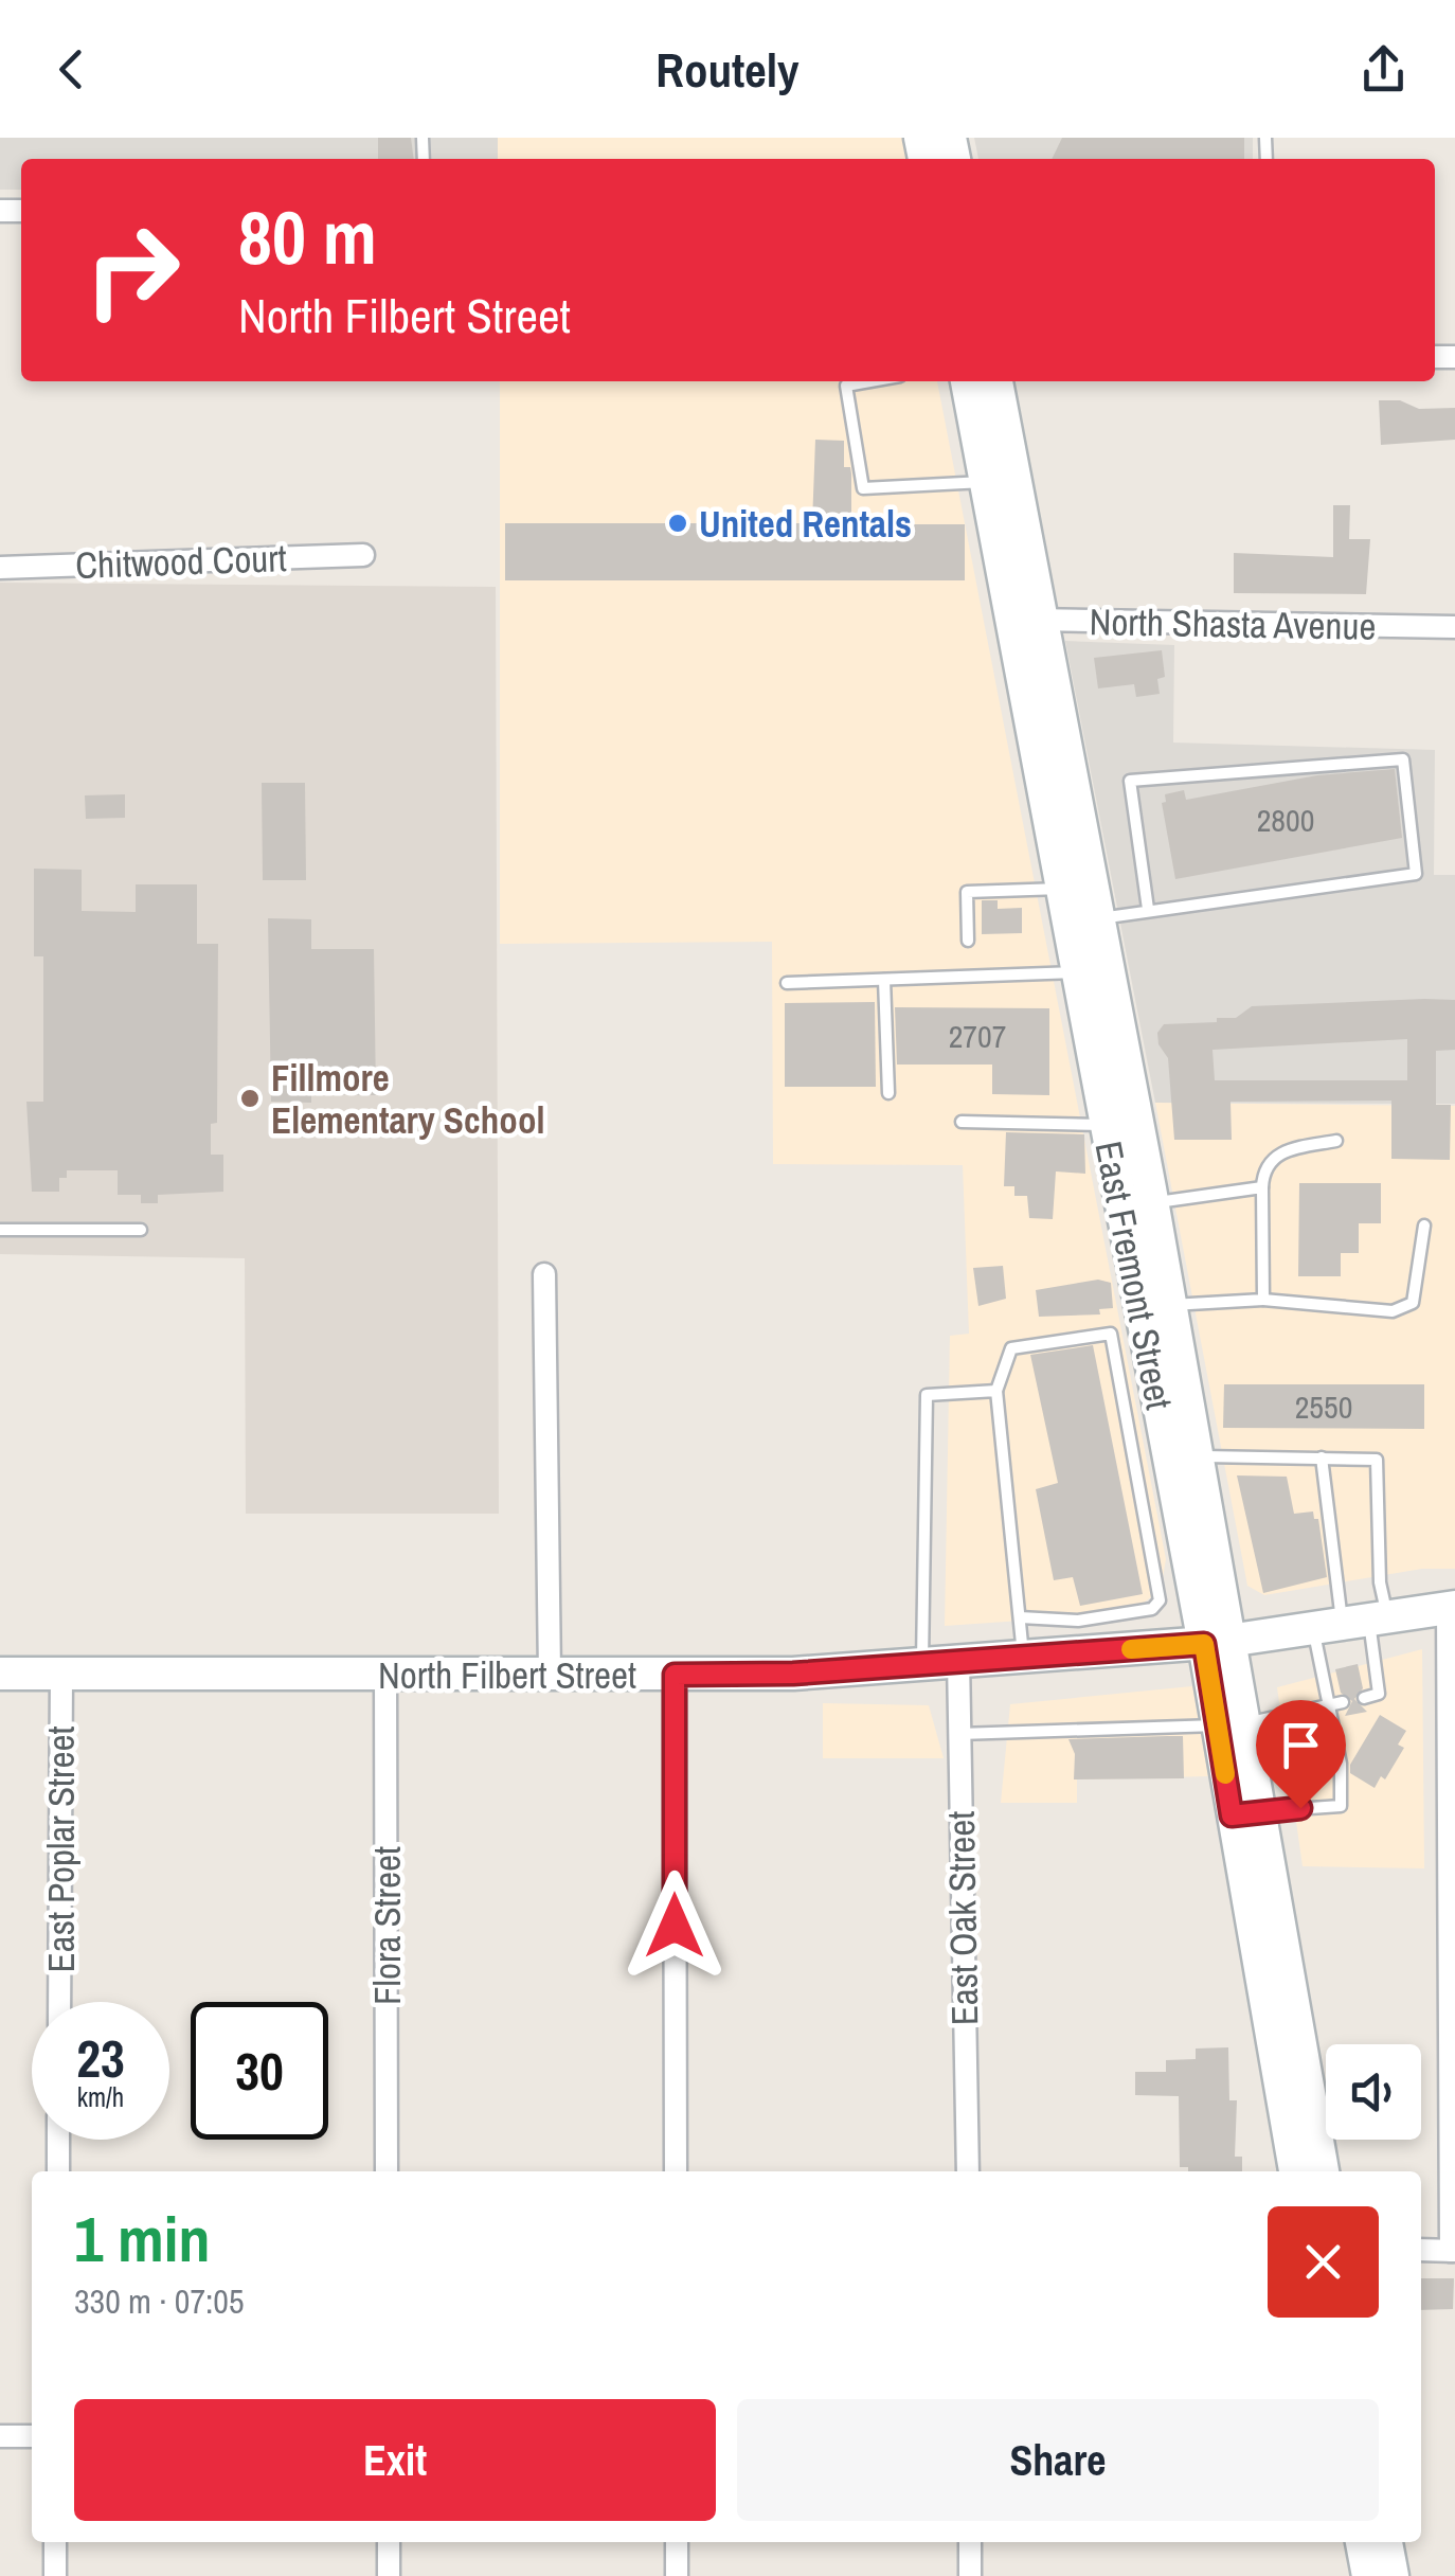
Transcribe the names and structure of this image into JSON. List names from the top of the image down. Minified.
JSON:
{"streets":{"main road":["East Fremont Street","North Filbert Street"],"street":["Chitwood Court","North Shasta Avenue","East Poplar Street","East Oak Street","Flora Street"]},"crossings":[["North Shasta Avenue","East Fremont Street"],["East Fremont Street","North Filbert Street"],["North Filbert Street","East Poplar Street"],["North Filbert Street","East Oak Street"],["North Filbert Street","Flora Street"]],"places":["United Rentals","Fillmore Elementary School"],"house_numbers":["2800","2707","2550"],"page":{"header":"Routely","turn":["80 m","North Filbert Street"],"speed":"23 km/h","limit":"30","heading":["1 min","330 m · 07:05"],"buttons":["Exit","Share"]}}
